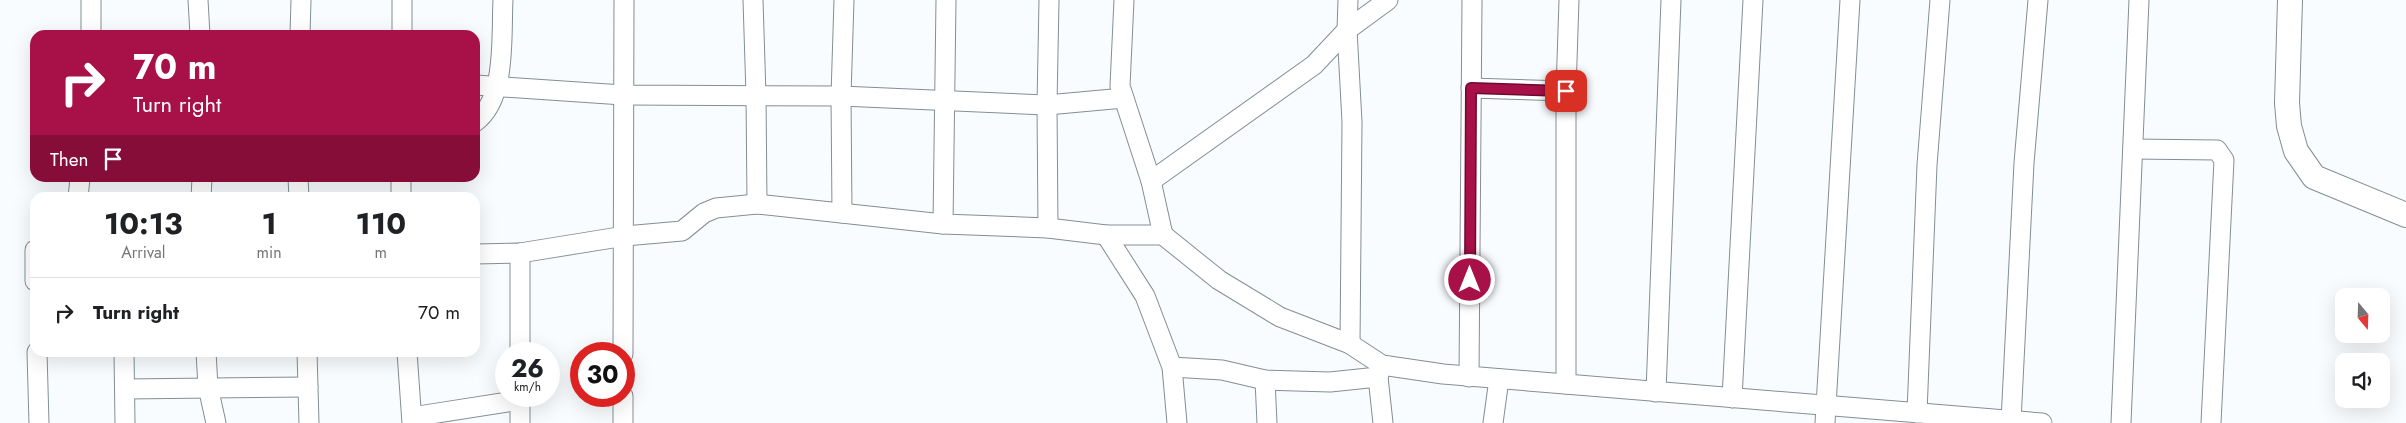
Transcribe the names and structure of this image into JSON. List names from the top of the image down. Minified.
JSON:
{"north":"bottom","page":{"turn":["70 m","Turn right"],"then":"Then","eta":["10:13","Arrival","1","min","110","m"],"list":[{"name":"Turn right","value":"70 m"}],"speed":"26 km/h","limit":"30"}}
